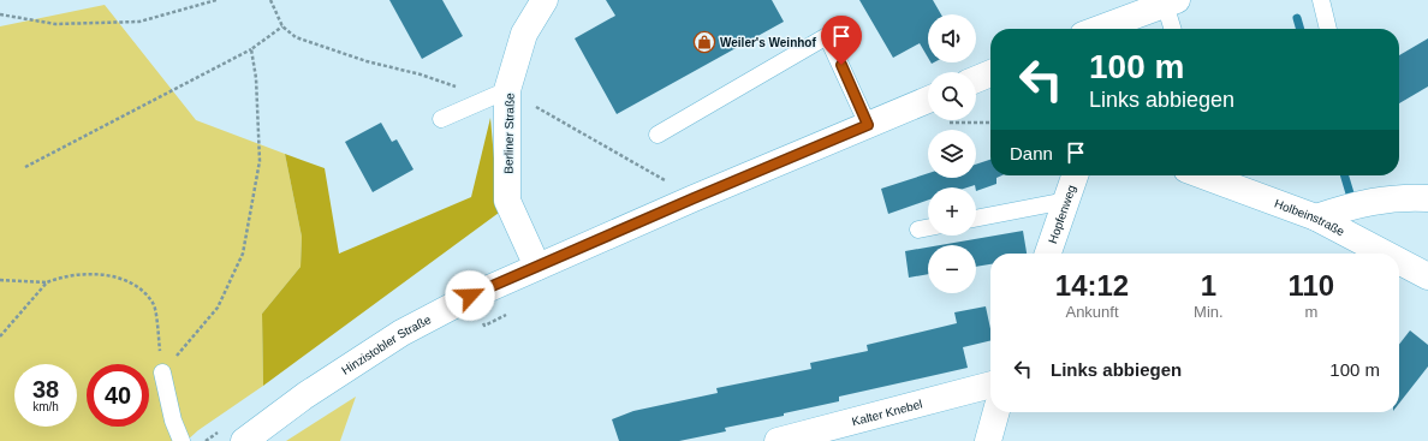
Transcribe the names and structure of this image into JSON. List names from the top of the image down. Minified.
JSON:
{"streets":{"street":["Berliner Straße","Hopfenweg","Holbeinstraße","Hinzistobler Straße","Kalter Knebel"]},"crossings":[["Berliner Straße","Hinzistobler Straße"]],"places":{"shop":["Weiler's Weinhof"]},"page":{"map_buttons":["+","−"],"turn":["100 m","Links abbiegen"],"then":"Dann","eta":["14:12","Ankunft","1","Min.","110","m"],"list":[{"name":"Links abbiegen","value":"100 m"}],"speed":"38 km/h","limit":"40"}}
